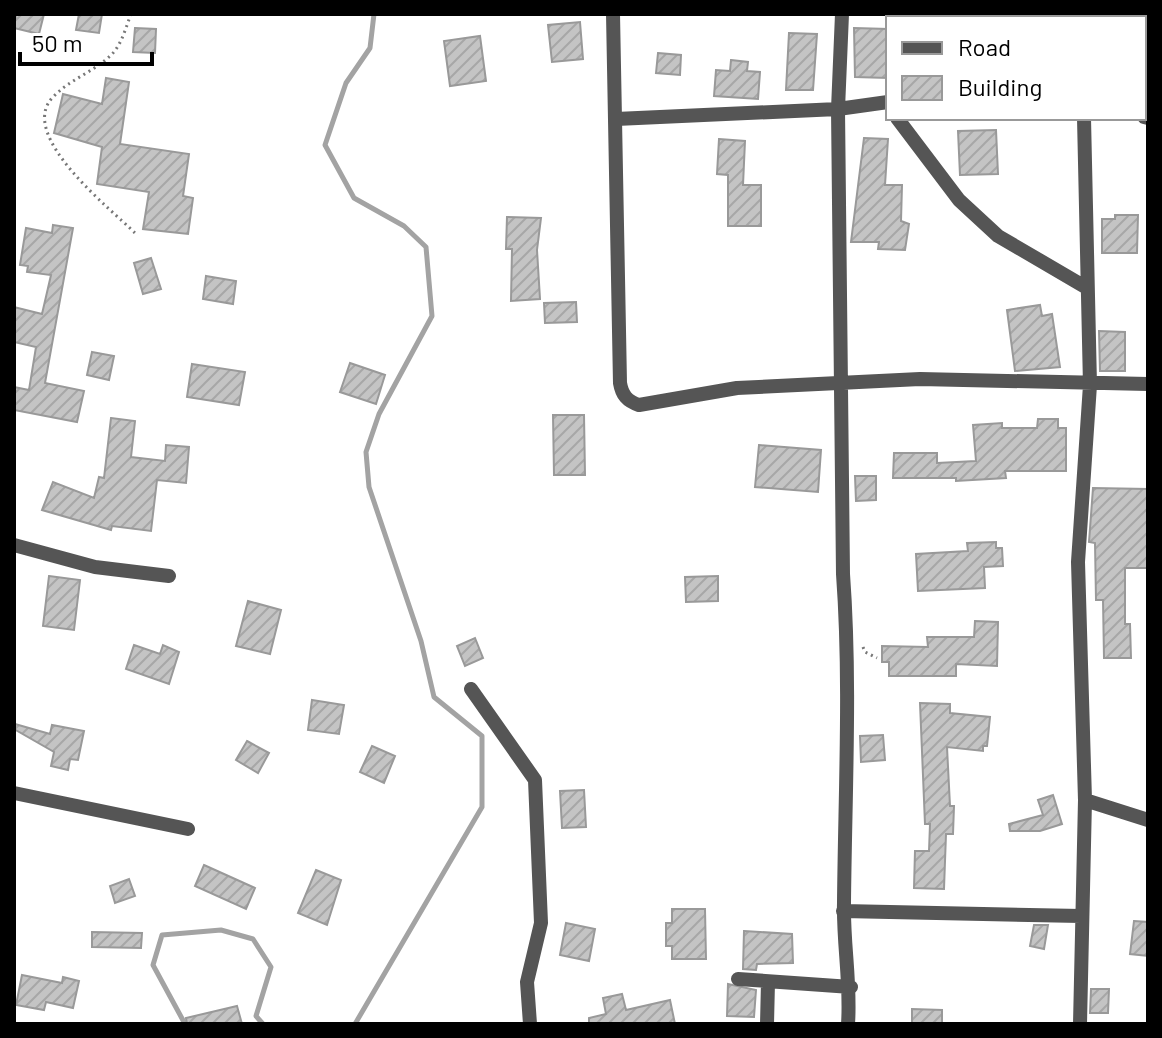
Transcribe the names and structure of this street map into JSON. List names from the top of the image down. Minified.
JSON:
{"legend":["Road","Building"],"scale_bar":"50 m"}
